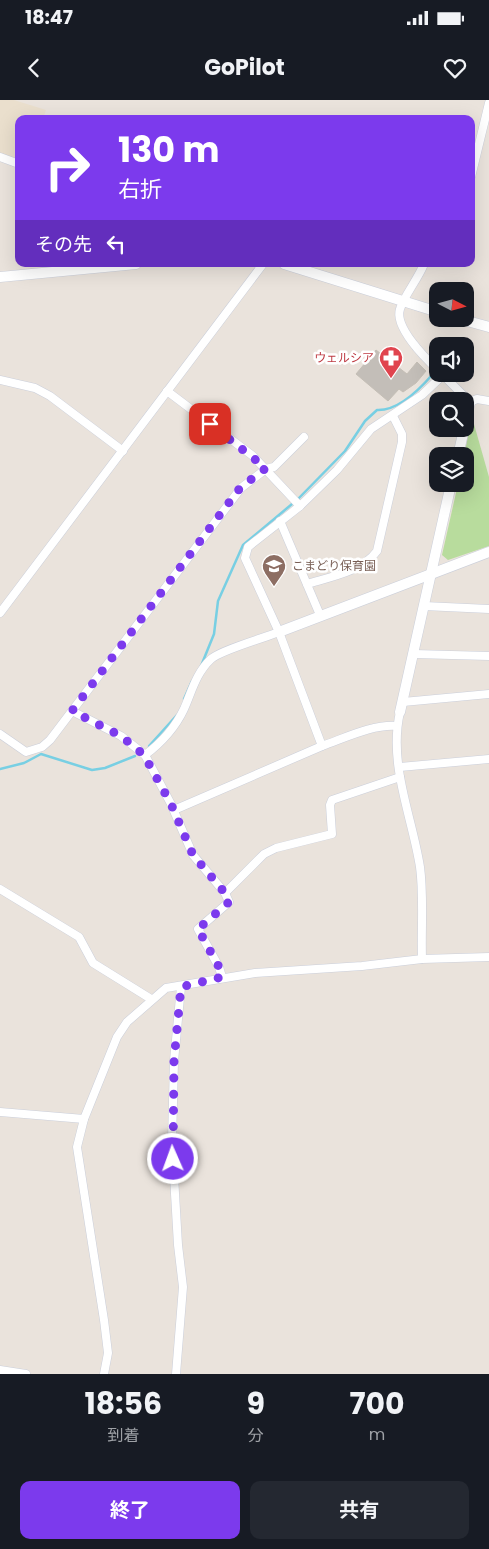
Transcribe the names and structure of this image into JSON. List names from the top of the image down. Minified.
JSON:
{"places":{"pharmacy":["ウェルシア"],"school or university":["こまどり保育園"]},"north":"right","page":{"status":"18:47","header":"GoPilot","turn":["130 m","右折"],"then":"その先","eta":["18:56","到着","9","分","700","m"],"buttons":["終了","共有"]}}
